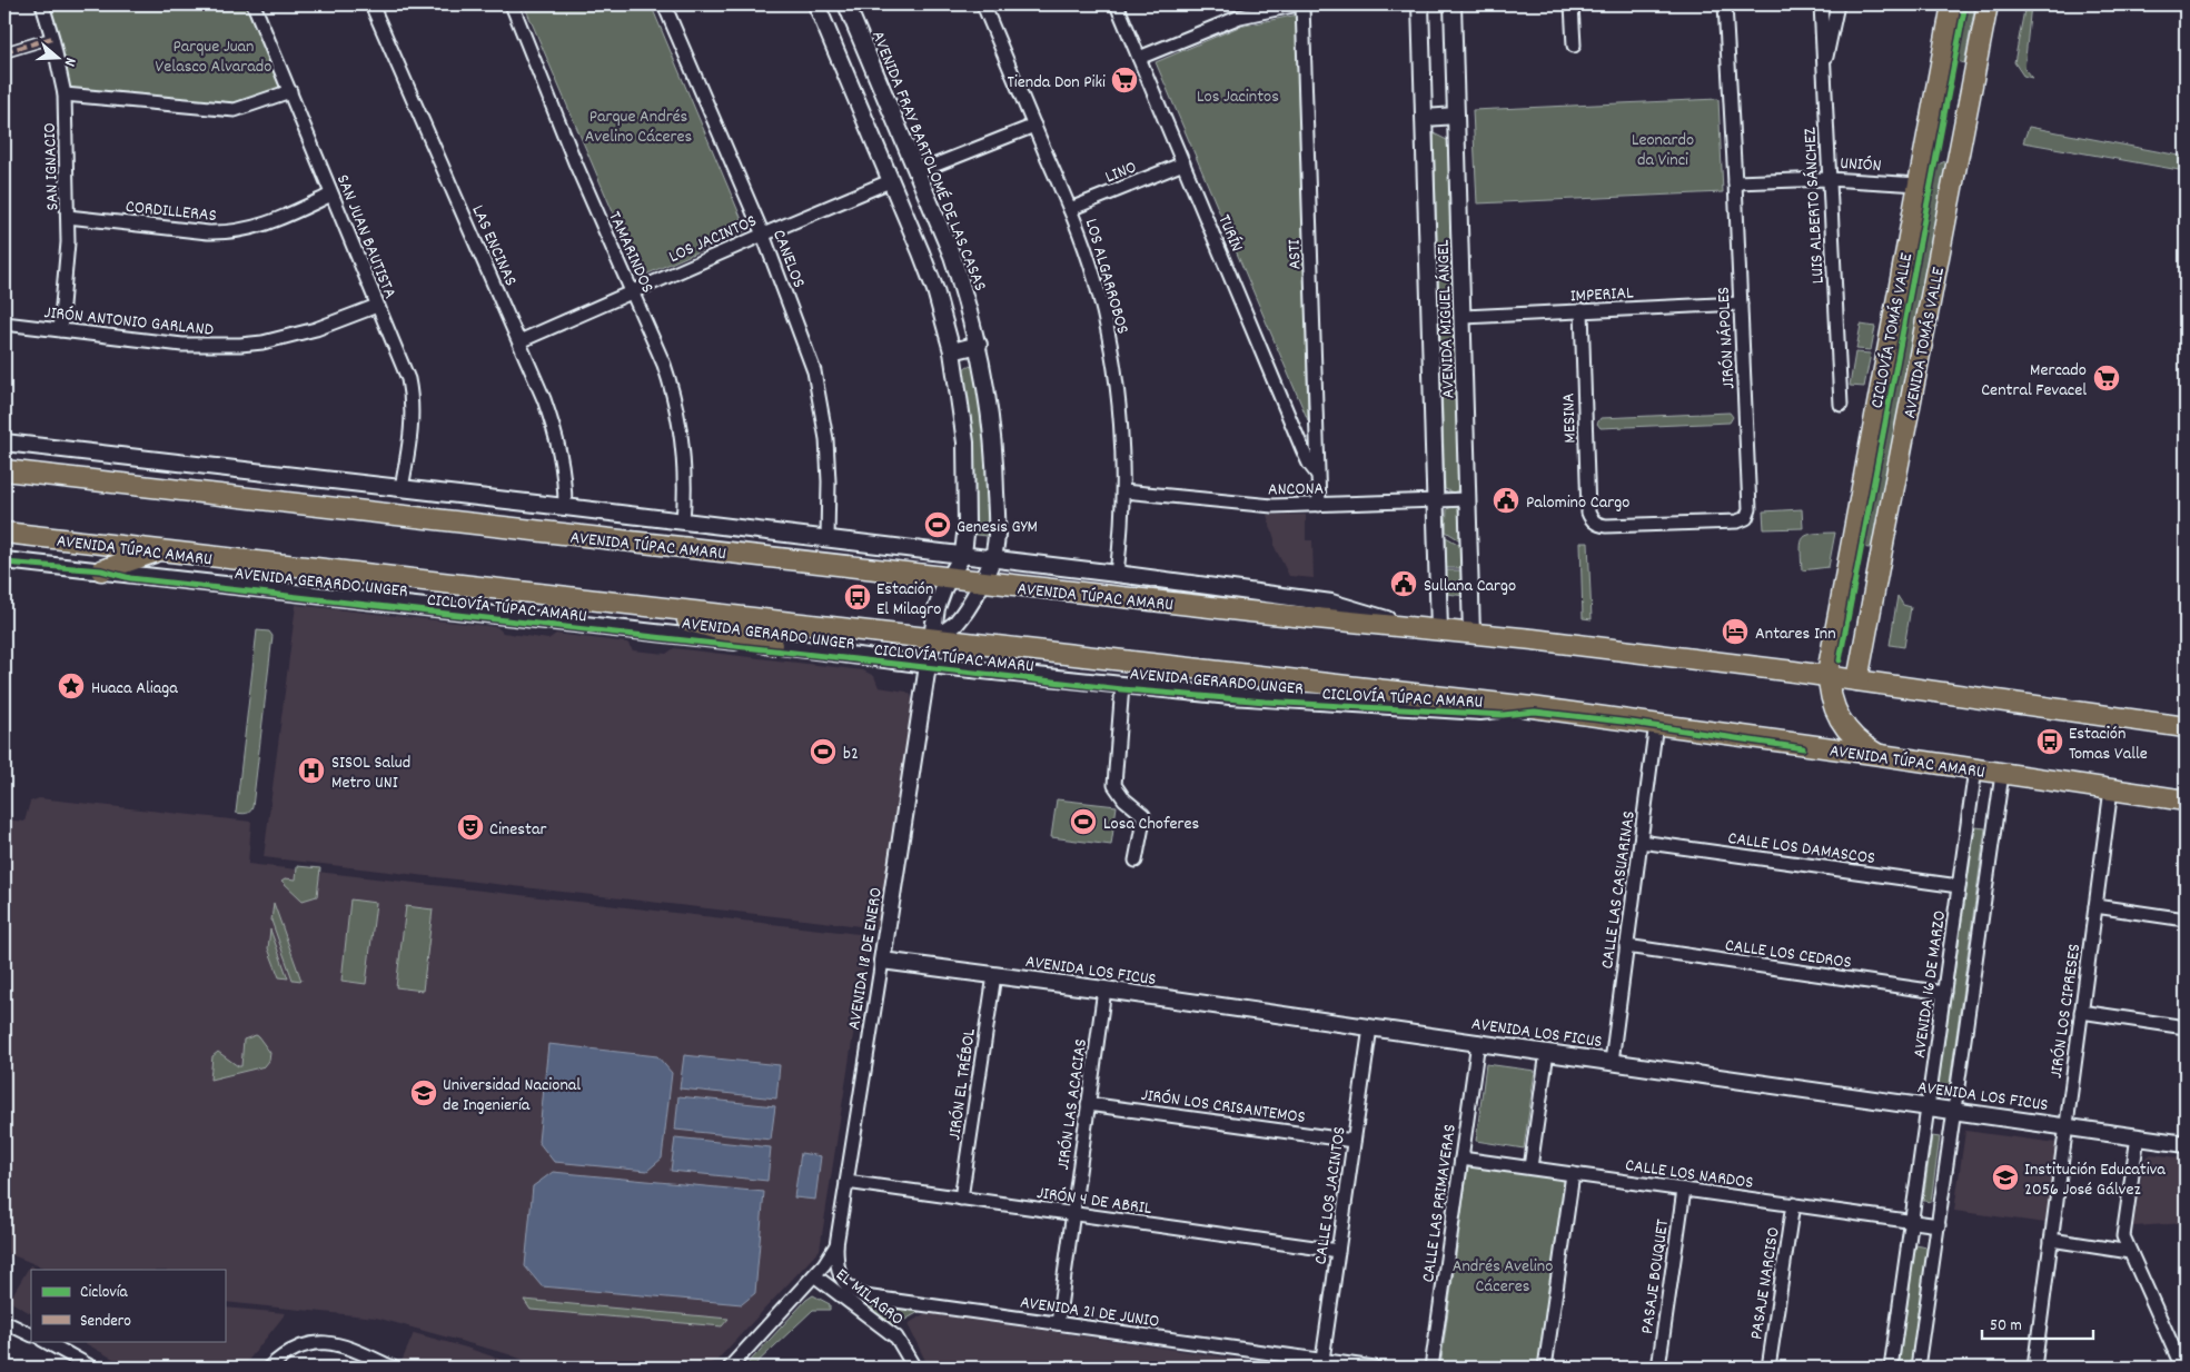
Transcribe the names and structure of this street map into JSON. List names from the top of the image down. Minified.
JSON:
{"streets":{"main road":["AVENIDA TOMÁS VALLE","AVENIDA TÚPAC AMARU"],"street":["AVENIDA FRAY BARTOLOMÉ DE LAS CASAS","UNIÓN","SAN IGNACIO","LINO","LUIS ALBERTO SÁNCHEZ","CORDILLERAS","TURÍN","SAN JUAN BAUTISTA","LOS JACINTOS","LAS ENCINAS","TAMARINDOS","ASTI","CANELOS","LOS ALGARROBOS","IMPERIAL","JIRÓN ANTONIO GARLAND","AVENIDA MIGUEL ÁNGEL","JIRÓN NÁPOLES","MESINA","ANCONA","AVENIDA GERARDO UNGER","CALLE LOS DAMASCOS","CALLE LAS CASUARINAS","CALLE LOS CEDROS","AVENIDA 18 DE ENERO","AVENIDA LOS FICUS","AVENIDA 16 DE MARZO","JIRÓN LOS CIPRESES","JIRÓN EL TRÉBOL","JIRÓN LAS ACACIAS","JIRÓN LOS CRISANTEMOS","CALLE LOS NARDOS","CALLE LOS JACINTOS","JIRÓN 4 DE ABRIL","CALLE LAS PRIMAVERAS","PASAJE BOUQUET","PASAJE NARCISO","EL MILAGRO","AVENIDA 21 DE JUNIO"],"cycle path":["CICLOVÍA TOMÁS VALLE","CICLOVÍA TÚPAC AMARU"]},"crossings":[["AVENIDA FRAY BARTOLOMÉ DE LAS CASAS","AVENIDA TÚPAC AMARU"],["AVENIDA FRAY BARTOLOMÉ DE LAS CASAS","AVENIDA 18 DE ENERO"],["UNIÓN","LUIS ALBERTO SÁNCHEZ"],["UNIÓN","JIRÓN NÁPOLES"],["UNIÓN","AVENIDA TOMÁS VALLE"],["SAN IGNACIO","CORDILLERAS"],["SAN IGNACIO","JIRÓN ANTONIO GARLAND"],["LINO","TURÍN"],["LINO","LOS ALGARROBOS"],["CORDILLERAS","SAN JUAN BAUTISTA"],["TURÍN","ASTI"],["SAN JUAN BAUTISTA","JIRÓN ANTONIO GARLAND"],["LOS JACINTOS","LAS ENCINAS"],["LOS JACINTOS","TAMARINDOS"],["LOS JACINTOS","CANELOS"],["ASTI","ANCONA"],["LOS ALGARROBOS","ANCONA"],["IMPERIAL","AVENIDA MIGUEL ÁNGEL"],["IMPERIAL","JIRÓN NÁPOLES"],["IMPERIAL","MESINA"],["AVENIDA MIGUEL ÁNGEL","ANCONA"],["AVENIDA MIGUEL ÁNGEL","AVENIDA TÚPAC AMARU"],["JIRÓN NÁPOLES","MESINA"],["AVENIDA TOMÁS VALLE","AVENIDA TÚPAC AMARU"],["AVENIDA TÚPAC AMARU","AVENIDA GERARDO UNGER"],["AVENIDA TÚPAC AMARU","CALLE LAS CASUARINAS"],["AVENIDA TÚPAC AMARU","AVENIDA 18 DE ENERO"],["AVENIDA TÚPAC AMARU","AVENIDA 16 DE MARZO"],["AVENIDA TÚPAC AMARU","JIRÓN LOS CIPRESES"],["AVENIDA GERARDO UNGER","AVENIDA 18 DE ENERO"],["CALLE LOS DAMASCOS","CALLE LAS CASUARINAS"],["CALLE LOS DAMASCOS","AVENIDA 16 DE MARZO"],["CALLE LAS CASUARINAS","CALLE LOS CEDROS"],["CALLE LAS CASUARINAS","AVENIDA LOS FICUS"],["CALLE LOS CEDROS","AVENIDA 16 DE MARZO"],["AVENIDA 18 DE ENERO","AVENIDA LOS FICUS"],["AVENIDA 18 DE ENERO","JIRÓN 4 DE ABRIL"],["AVENIDA 18 DE ENERO","EL MILAGRO"],["AVENIDA 18 DE ENERO","AVENIDA 21 DE JUNIO"],["AVENIDA LOS FICUS","AVENIDA 16 DE MARZO"],["AVENIDA LOS FICUS","JIRÓN LOS CIPRESES"],["AVENIDA LOS FICUS","JIRÓN EL TRÉBOL"],["AVENIDA LOS FICUS","JIRÓN LAS ACACIAS"],["AVENIDA LOS FICUS","CALLE LOS JACINTOS"],["AVENIDA LOS FICUS","CALLE LAS PRIMAVERAS"],["AVENIDA 16 DE MARZO","CALLE LOS NARDOS"],["JIRÓN EL TRÉBOL","JIRÓN 4 DE ABRIL"],["JIRÓN LAS ACACIAS","JIRÓN LOS CRISANTEMOS"],["JIRÓN LAS ACACIAS","JIRÓN 4 DE ABRIL"],["JIRÓN LAS ACACIAS","AVENIDA 21 DE JUNIO"],["JIRÓN LOS CRISANTEMOS","CALLE LOS JACINTOS"],["CALLE LOS NARDOS","CALLE LAS PRIMAVERAS"],["CALLE LOS NARDOS","PASAJE BOUQUET"],["CALLE LOS NARDOS","PASAJE NARCISO"],["CALLE LOS JACINTOS","JIRÓN 4 DE ABRIL"],["CALLE LOS JACINTOS","AVENIDA 21 DE JUNIO"]],"parks":["Parque Juan Velasco Alvarado","Los Jacintos","Parque Andrés Avelino Cáceres","Leonardo da Vinci","Andrés Avelino Cáceres"],"places":{"supermarket":["Tienda Don Piki","Mercado Central Fevacel"],"public building":["Palomino Cargo","Sullana Cargo"],"sports":["Genesis GYM","b2","Losa Choferes"],"bus stop":["Estación El Milagro","Estación Tomas Valle"],"hotel":["Antares Inn"],"place":["Huaca Aliaga"],"hospital":["SISOL Salud Metro UNI"],"theatre":["Cinestar"],"school or university":["Universidad Nacional de Ingeniería","Institución Educativa 2056 José Gálvez"]},"legend":["Ciclovía","Sendero"],"scale_bar":"50 m","north":"right"}
